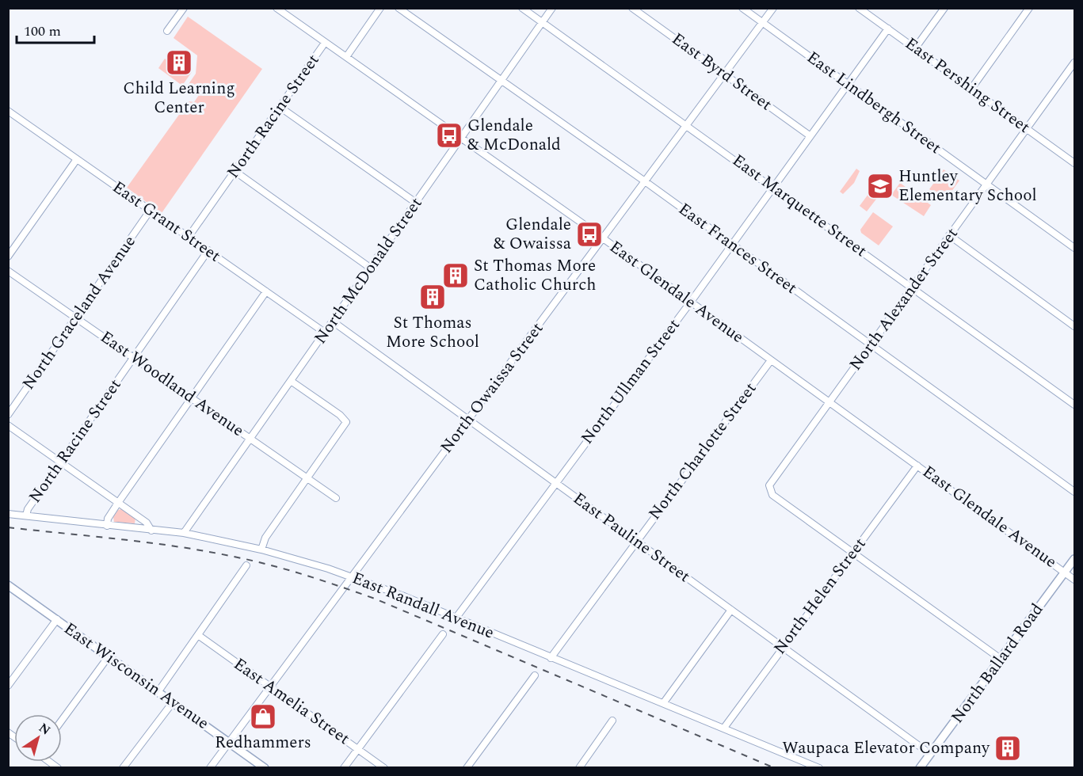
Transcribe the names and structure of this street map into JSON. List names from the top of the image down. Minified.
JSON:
{"streets":{"main road":["North Ballard Road","East Wisconsin Avenue"],"street":["East Byrd Street","East Pershing Street","East Lindbergh Street","North Racine Street","East Marquette Street","East Grant Street","East Frances Street","North McDonald Street","East Glendale Avenue","North Alexander Street","North Graceland Avenue","North Ullman Street","East Woodland Avenue","North Owaissa Street","North Charlotte Street","East Pauline Street","North Helen Street","East Randall Avenue","East Amelia Street"]},"crossings":[["East Byrd Street","North Ullman Street"],["East Byrd Street","North Owaissa Street"],["East Pershing Street","North Alexander Street"],["East Pershing Street","North Ullman Street"],["East Lindbergh Street","North Alexander Street"],["East Lindbergh Street","North Ullman Street"],["East Lindbergh Street","North Owaissa Street"],["North Racine Street","East Grant Street"],["North Racine Street","East Glendale Avenue"],["North Racine Street","East Woodland Avenue"],["North Racine Street","East Randall Avenue"],["East Marquette Street","North McDonald Street"],["East Marquette Street","North Alexander Street"],["East Marquette Street","North Ullman Street"],["East Marquette Street","North Owaissa Street"],["East Grant Street","North McDonald Street"],["East Grant Street","North Graceland Avenue"],["East Frances Street","North McDonald Street"],["East Frances Street","North Alexander Street"],["East Frances Street","North Ullman Street"],["East Frances Street","North Owaissa Street"],["North McDonald Street","East Glendale Avenue"],["North McDonald Street","East Woodland Avenue"],["North McDonald Street","East Pauline Street"],["North McDonald Street","East Randall Avenue"],["East Glendale Avenue","North Alexander Street"],["East Glendale Avenue","North Ullman Street"],["East Glendale Avenue","North Owaissa Street"],["East Glendale Avenue","North Charlotte Street"],["East Glendale Avenue","North Helen Street"],["East Glendale Avenue","North Ballard Road"],["North Alexander Street","North Helen Street"],["North Graceland Avenue","East Woodland Avenue"],["North Ullman Street","East Pauline Street"],["North Ullman Street","East Randall Avenue"],["North Owaissa Street","East Pauline Street"],["North Owaissa Street","East Randall Avenue"],["North Owaissa Street","East Wisconsin Avenue"],["North Owaissa Street","East Amelia Street"],["North Charlotte Street","East Pauline Street"],["North Charlotte Street","East Randall Avenue"],["East Pauline Street","North Helen Street"],["East Pauline Street","North Ballard Road"],["North Helen Street","East Randall Avenue"]],"places":{"building":["Child Learning Center","St Thomas More Catholic Church","St Thomas More School","Waupaca Elevator Company"],"bus stop":["Glendale & McDonald","Glendale & Owaissa"],"school or university":["Huntley Elementary School"],"shop":["Redhammers"]},"scale_bar":"100 m","north":"top right"}
